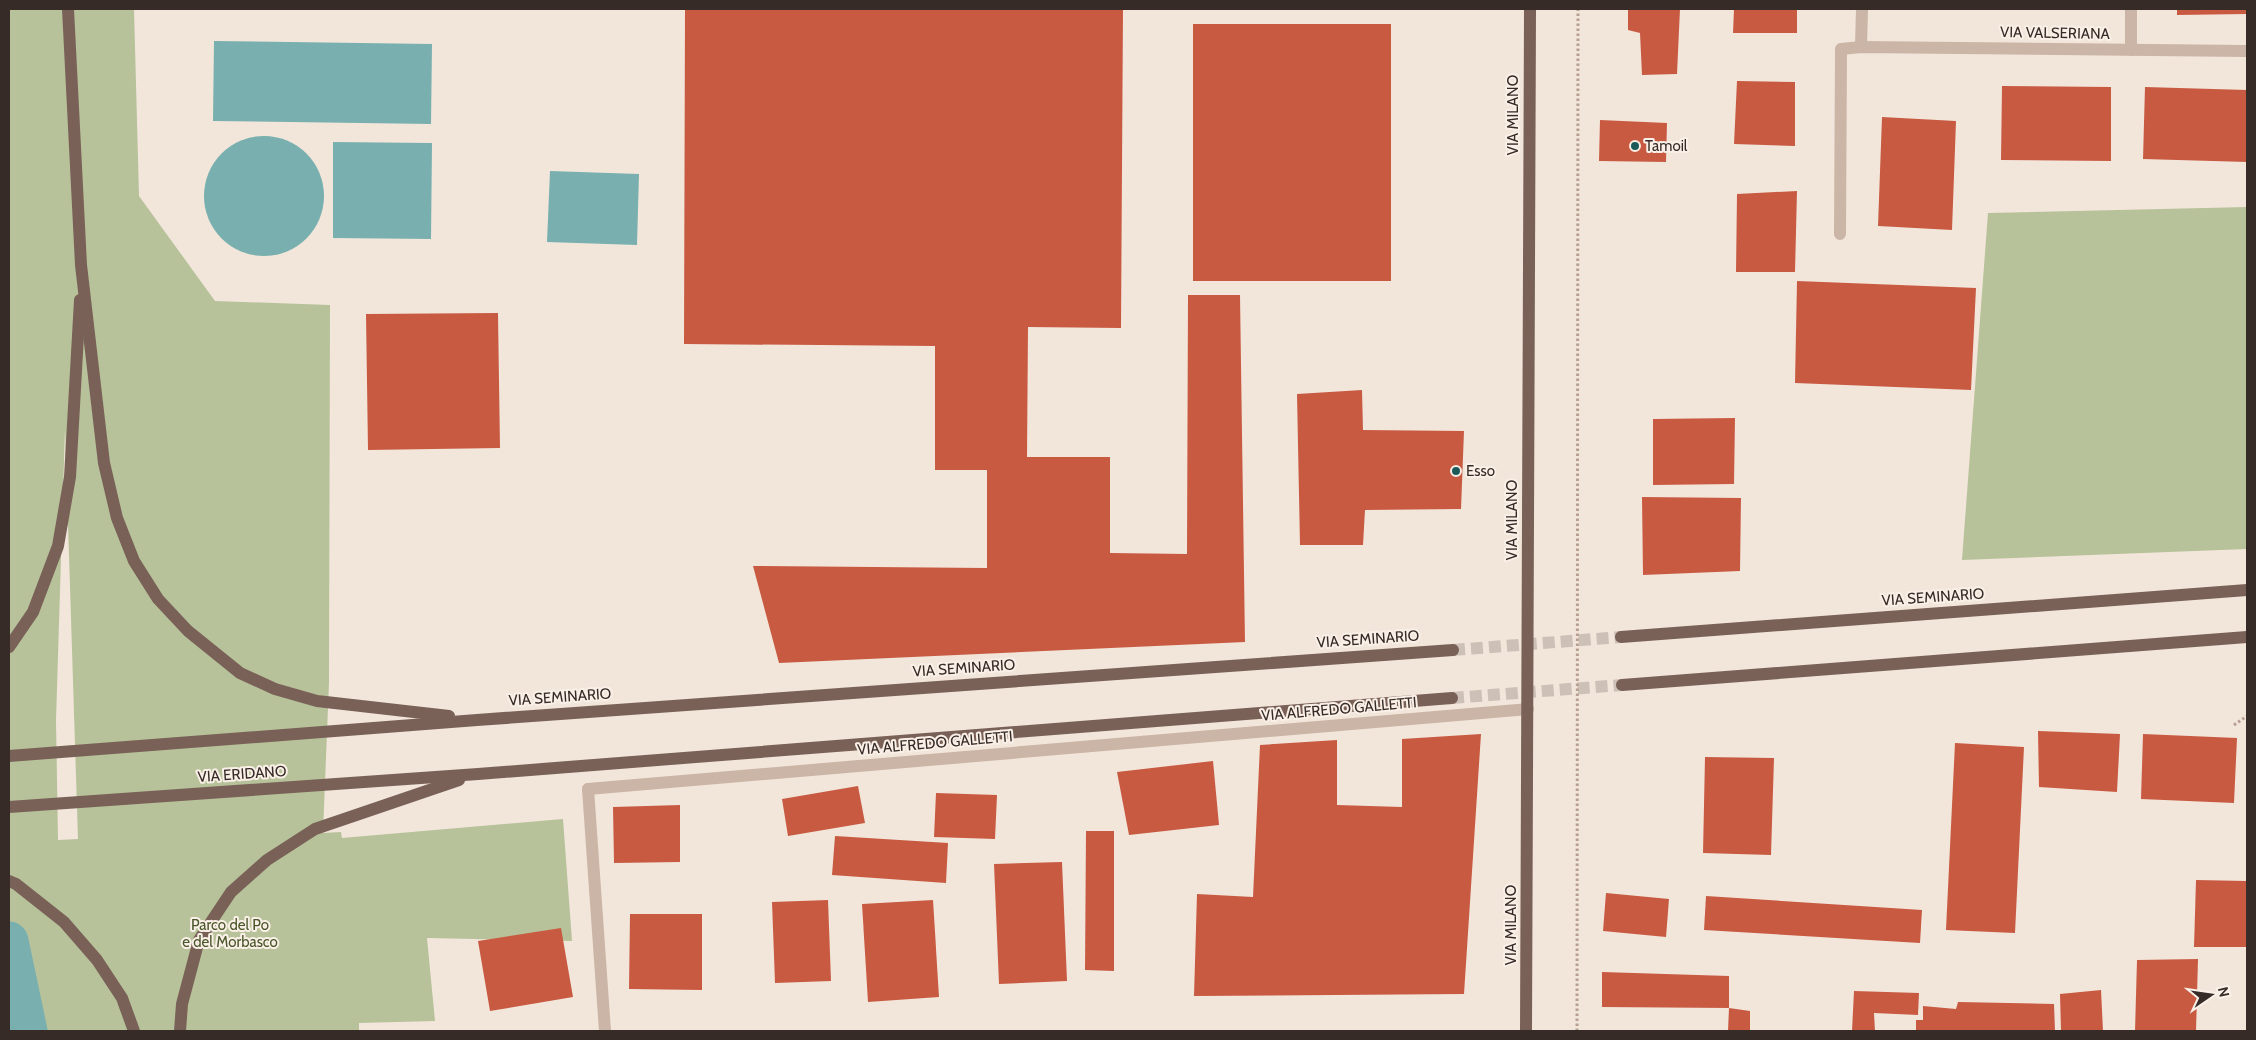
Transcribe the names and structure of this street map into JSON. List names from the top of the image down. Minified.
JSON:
{"streets":{"main road":["VIA MILANO","VIA SEMINARIO","VIA ERIDANO"],"street":["VIA VALSERIANA","VIA ALFREDO GALLETTI"]},"crossings":[["VIA MILANO","VIA ALFREDO GALLETTI"]],"parks":["Parco del Po e del Morbasco"],"places":["Tamoil","Esso"],"north":"right"}
